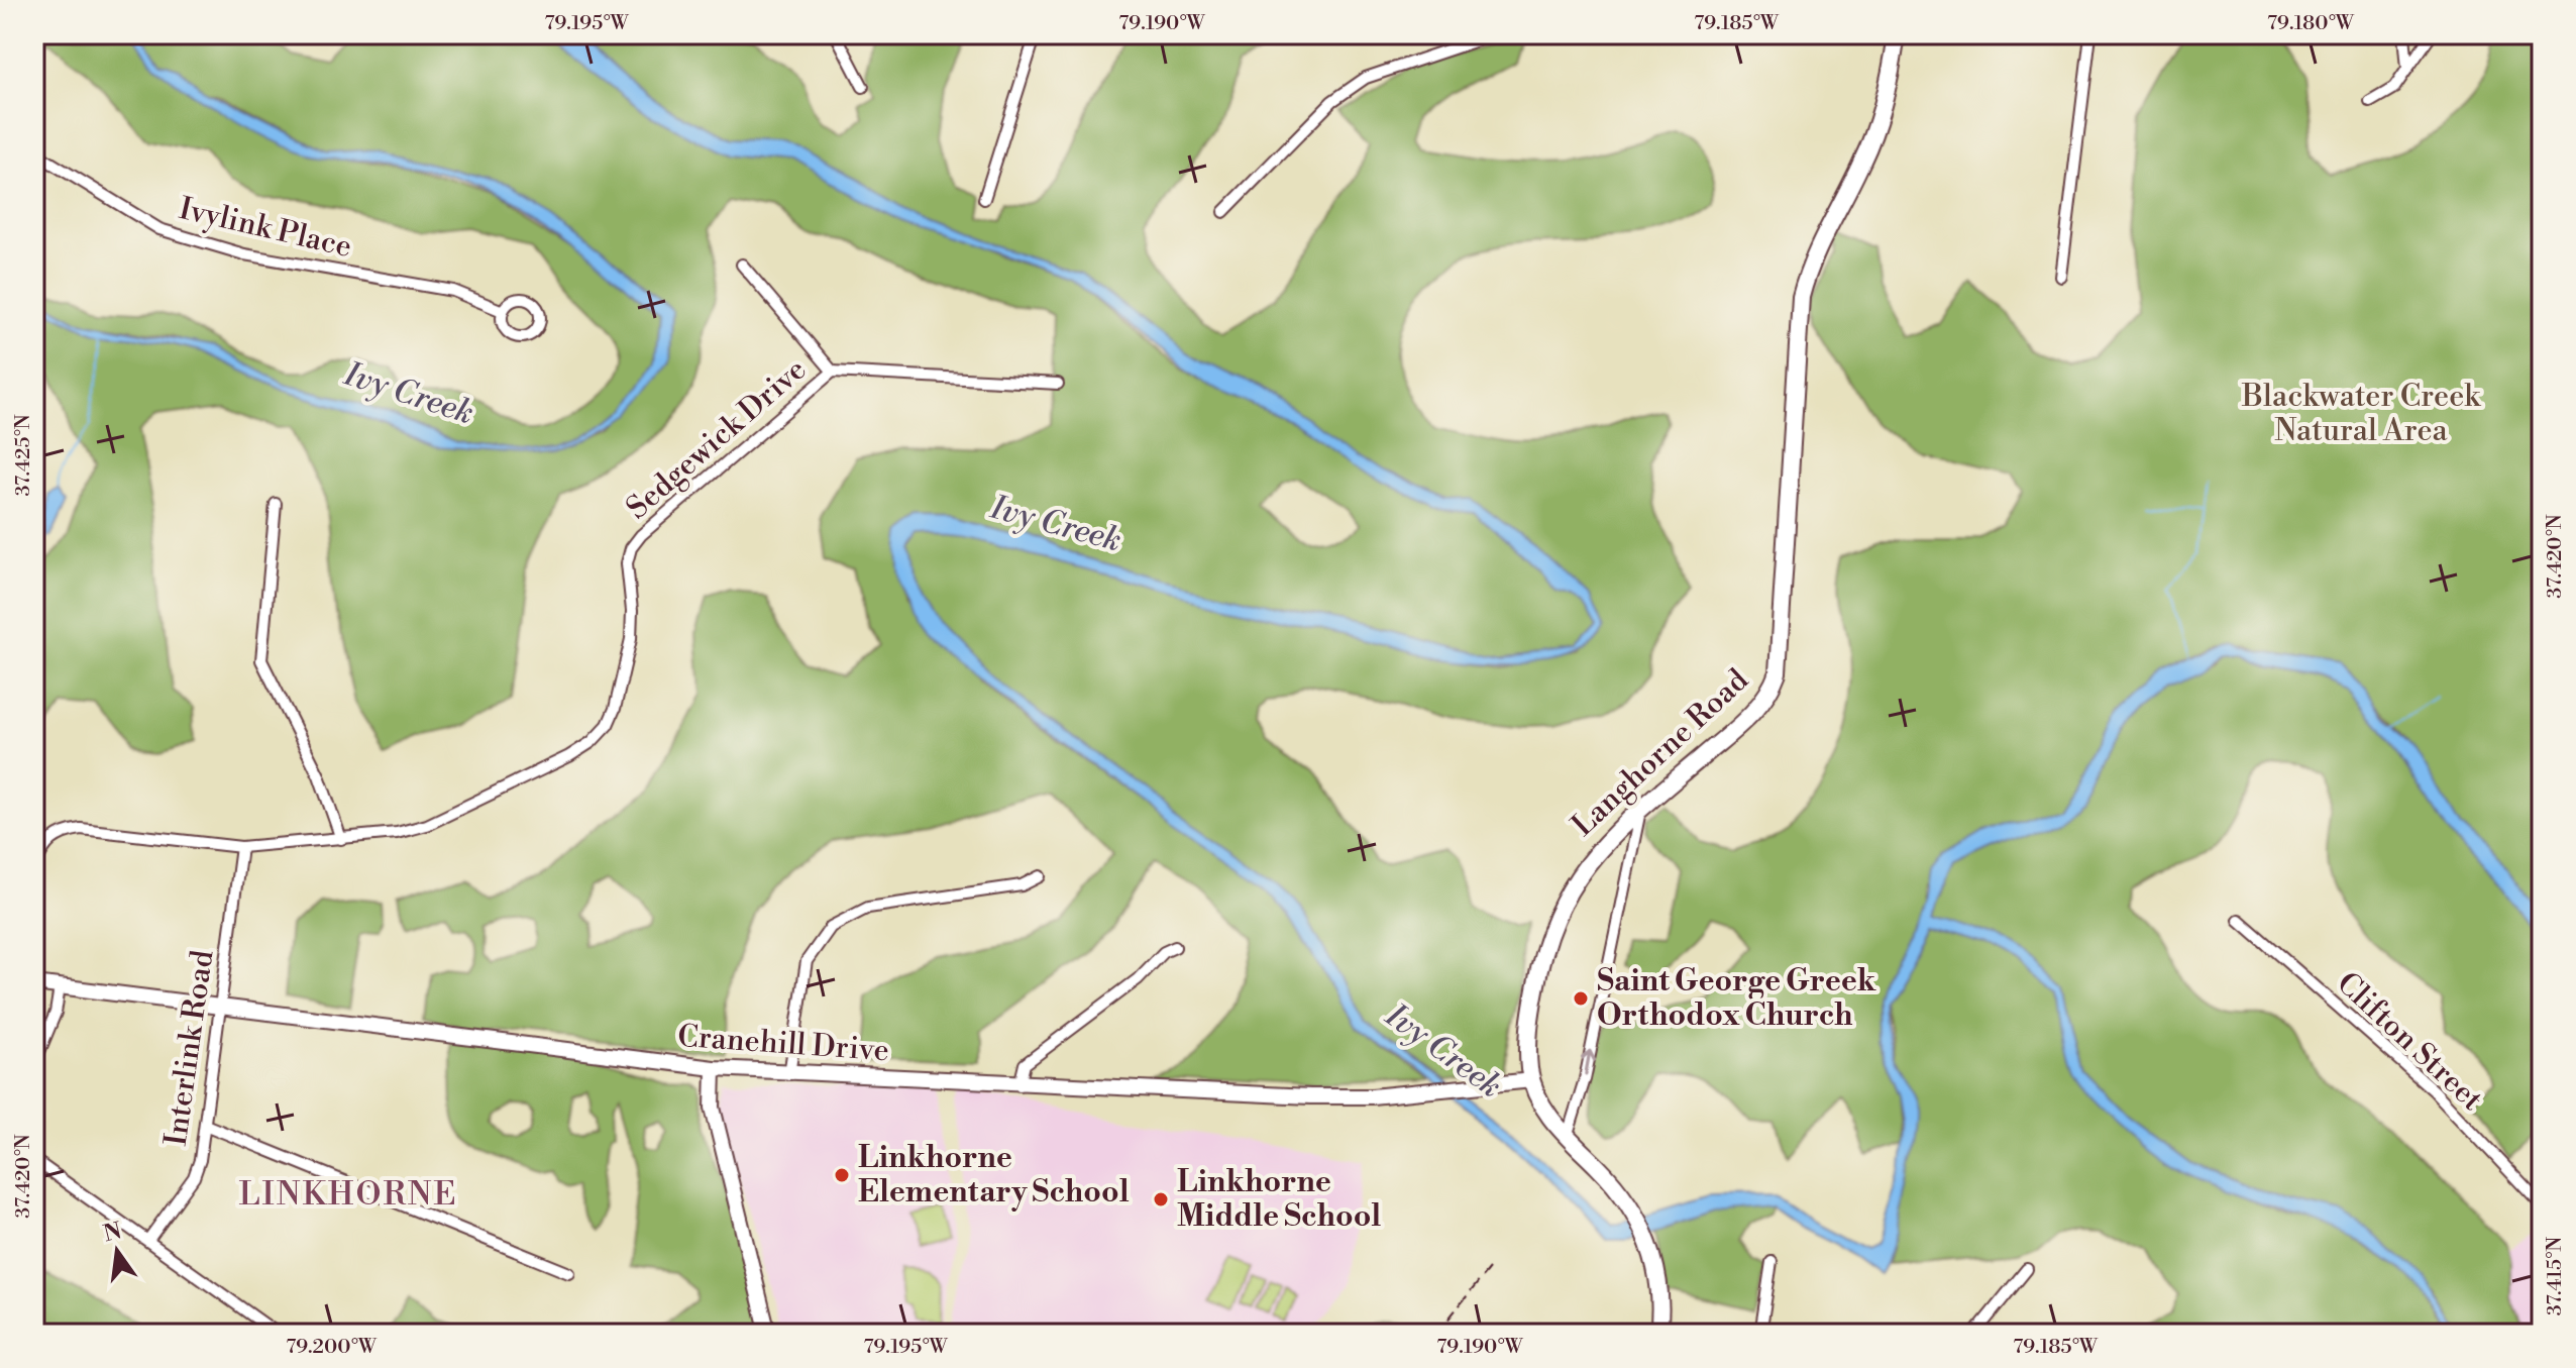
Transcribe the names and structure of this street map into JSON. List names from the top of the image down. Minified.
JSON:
{"streets":{"main road":["Langhorne Road","Cranehill Drive"],"street":["Ivylink Place","Sedgewick Drive","Clifton Street","Interlink Road"]},"crossings":[["Sedgewick Drive","Interlink Road"],["Langhorne Road","Cranehill Drive"],["Cranehill Drive","Interlink Road"]],"districts":["LINKHORNE"],"water":["Ivy Creek"],"parks":["Blackwater Creek Natural Area"],"places":["Saint George Greek Orthodox Church","Linkhorne Elementary School","Linkhorne Middle School"],"north":"top","coordinates":["79.195°W","79.190°W","79.185°W","79.180°W","37.425°N","37.420°N","37.415°N","79.200°W"]}
